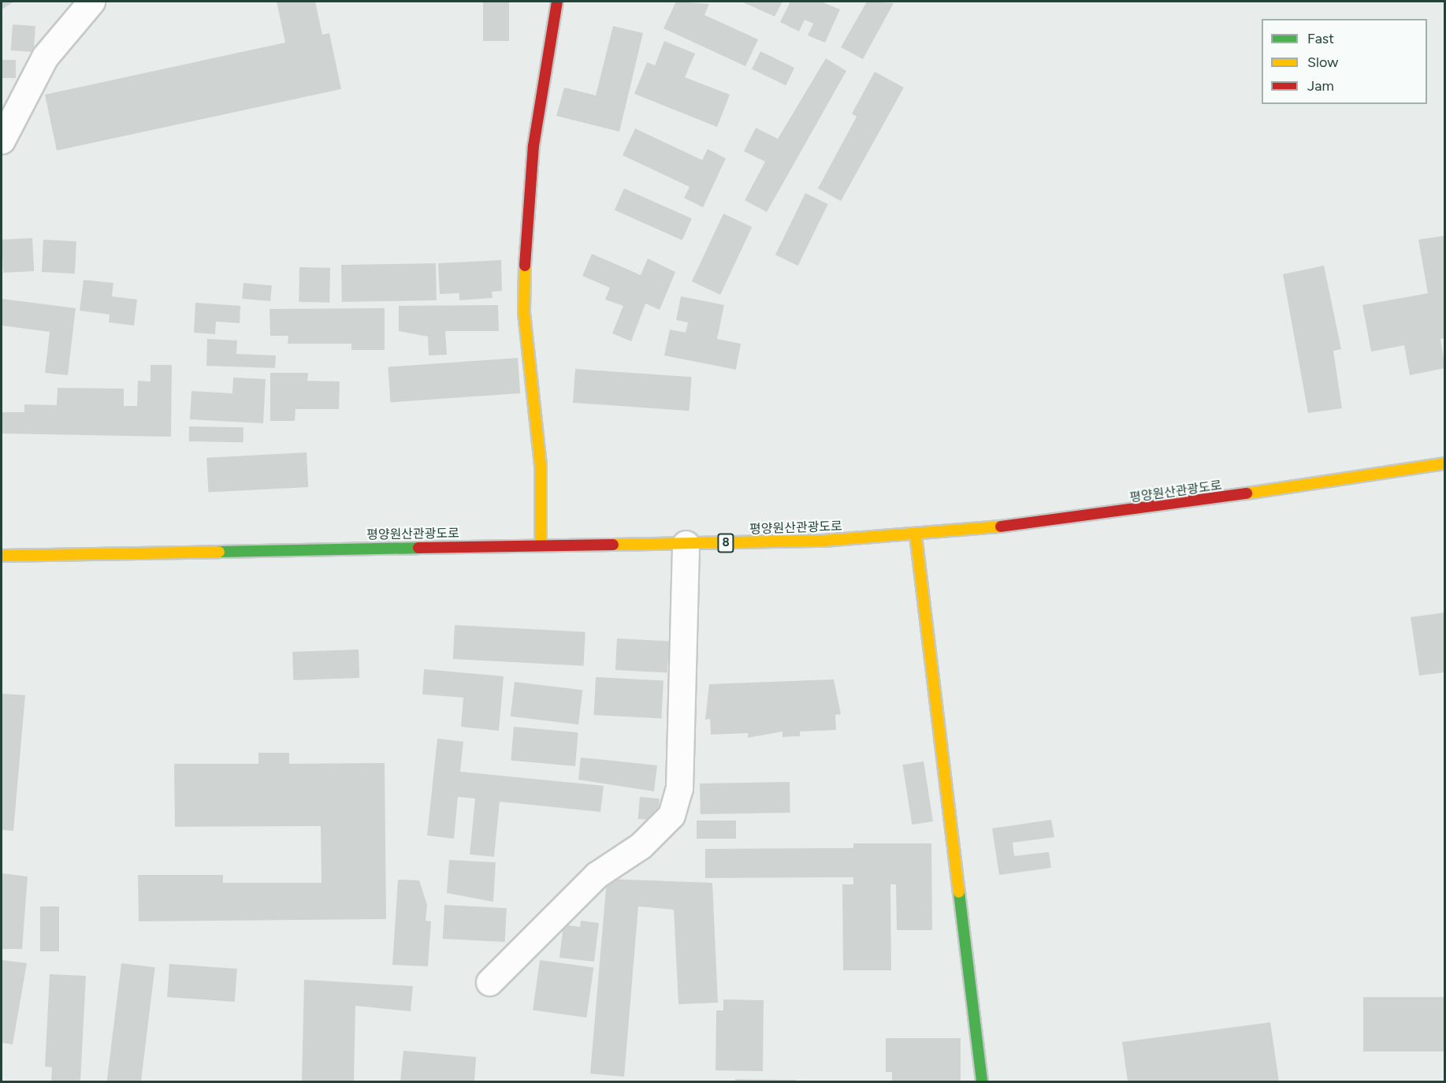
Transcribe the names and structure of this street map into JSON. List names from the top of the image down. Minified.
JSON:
{"streets":{"main road":["평양원산관광도로","8"]},"legend":["Fast","Slow","Jam"]}
